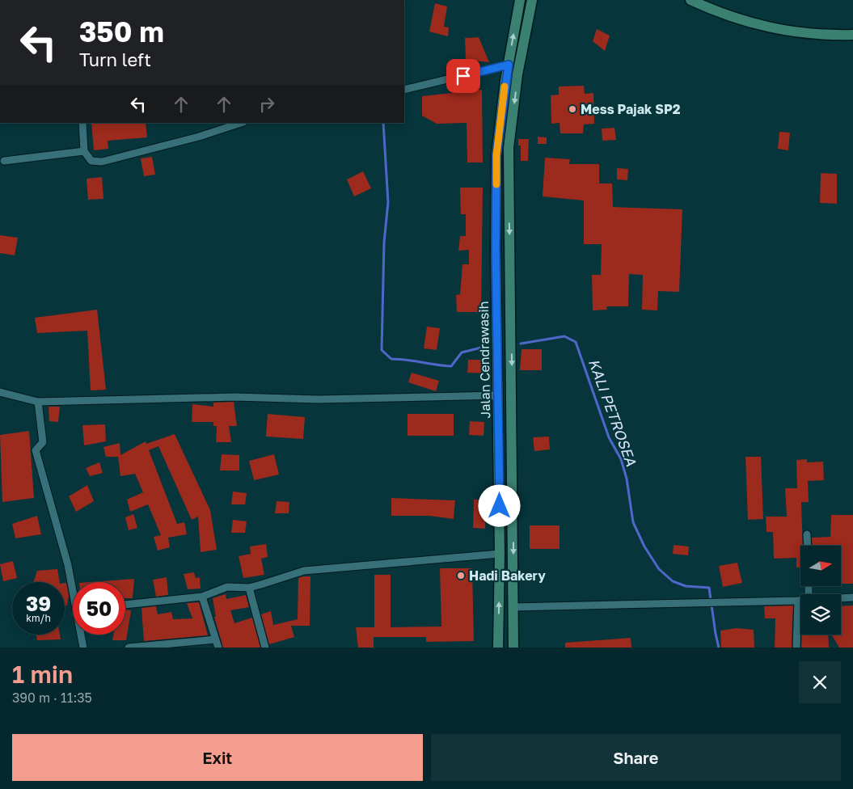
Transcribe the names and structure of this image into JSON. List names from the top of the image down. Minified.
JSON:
{"streets":{"main road":["Jalan Cendrawasih"]},"water":["KALI PETROSEA"],"places":["Mess Pajak SP2","Hadi Bakery"],"north":"right","page":{"turn":["350 m","Turn left"],"speed":"39 km/h","limit":"50","heading":["1 min","390 m · 11:35"],"buttons":["Exit","Share"]}}
